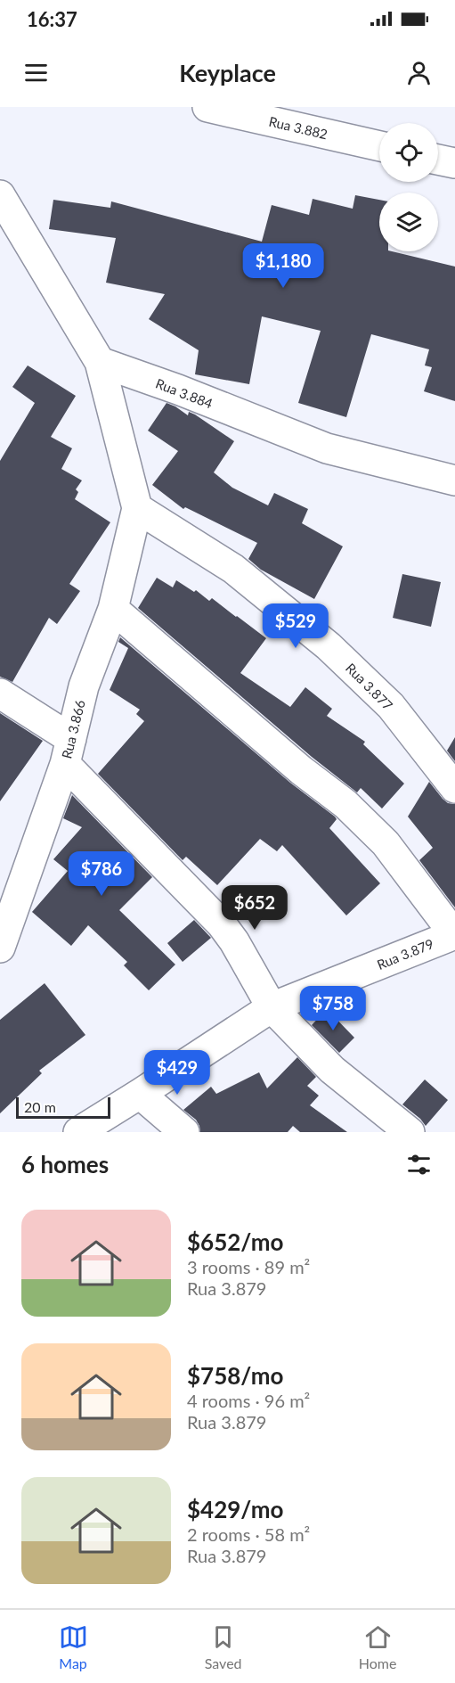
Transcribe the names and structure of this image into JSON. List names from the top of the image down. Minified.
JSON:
{"streets":{"street":["Rua 3.882","Rua 3.884","Rua 3.877","Rua 3.866","Rua 3.879"]},"crossings":[["Rua 3.877","Rua 3.866"]],"scale_bar":"20 m","page":{"status":"16:37","header":"Keyplace","price":["$1,180","$529","$786","$652","$758","$429"],"scale":"20 m","heading":"6 homes","list":[{"name":"$652/mo","note":"3 rooms · 89 m² · Rua 3.879"},{"name":"$758/mo","note":"4 rooms · 96 m² · Rua 3.879"},{"name":"$429/mo","note":"2 rooms · 58 m² · Rua 3.879"}],"tabs":["Map","Saved","Home"]}}
